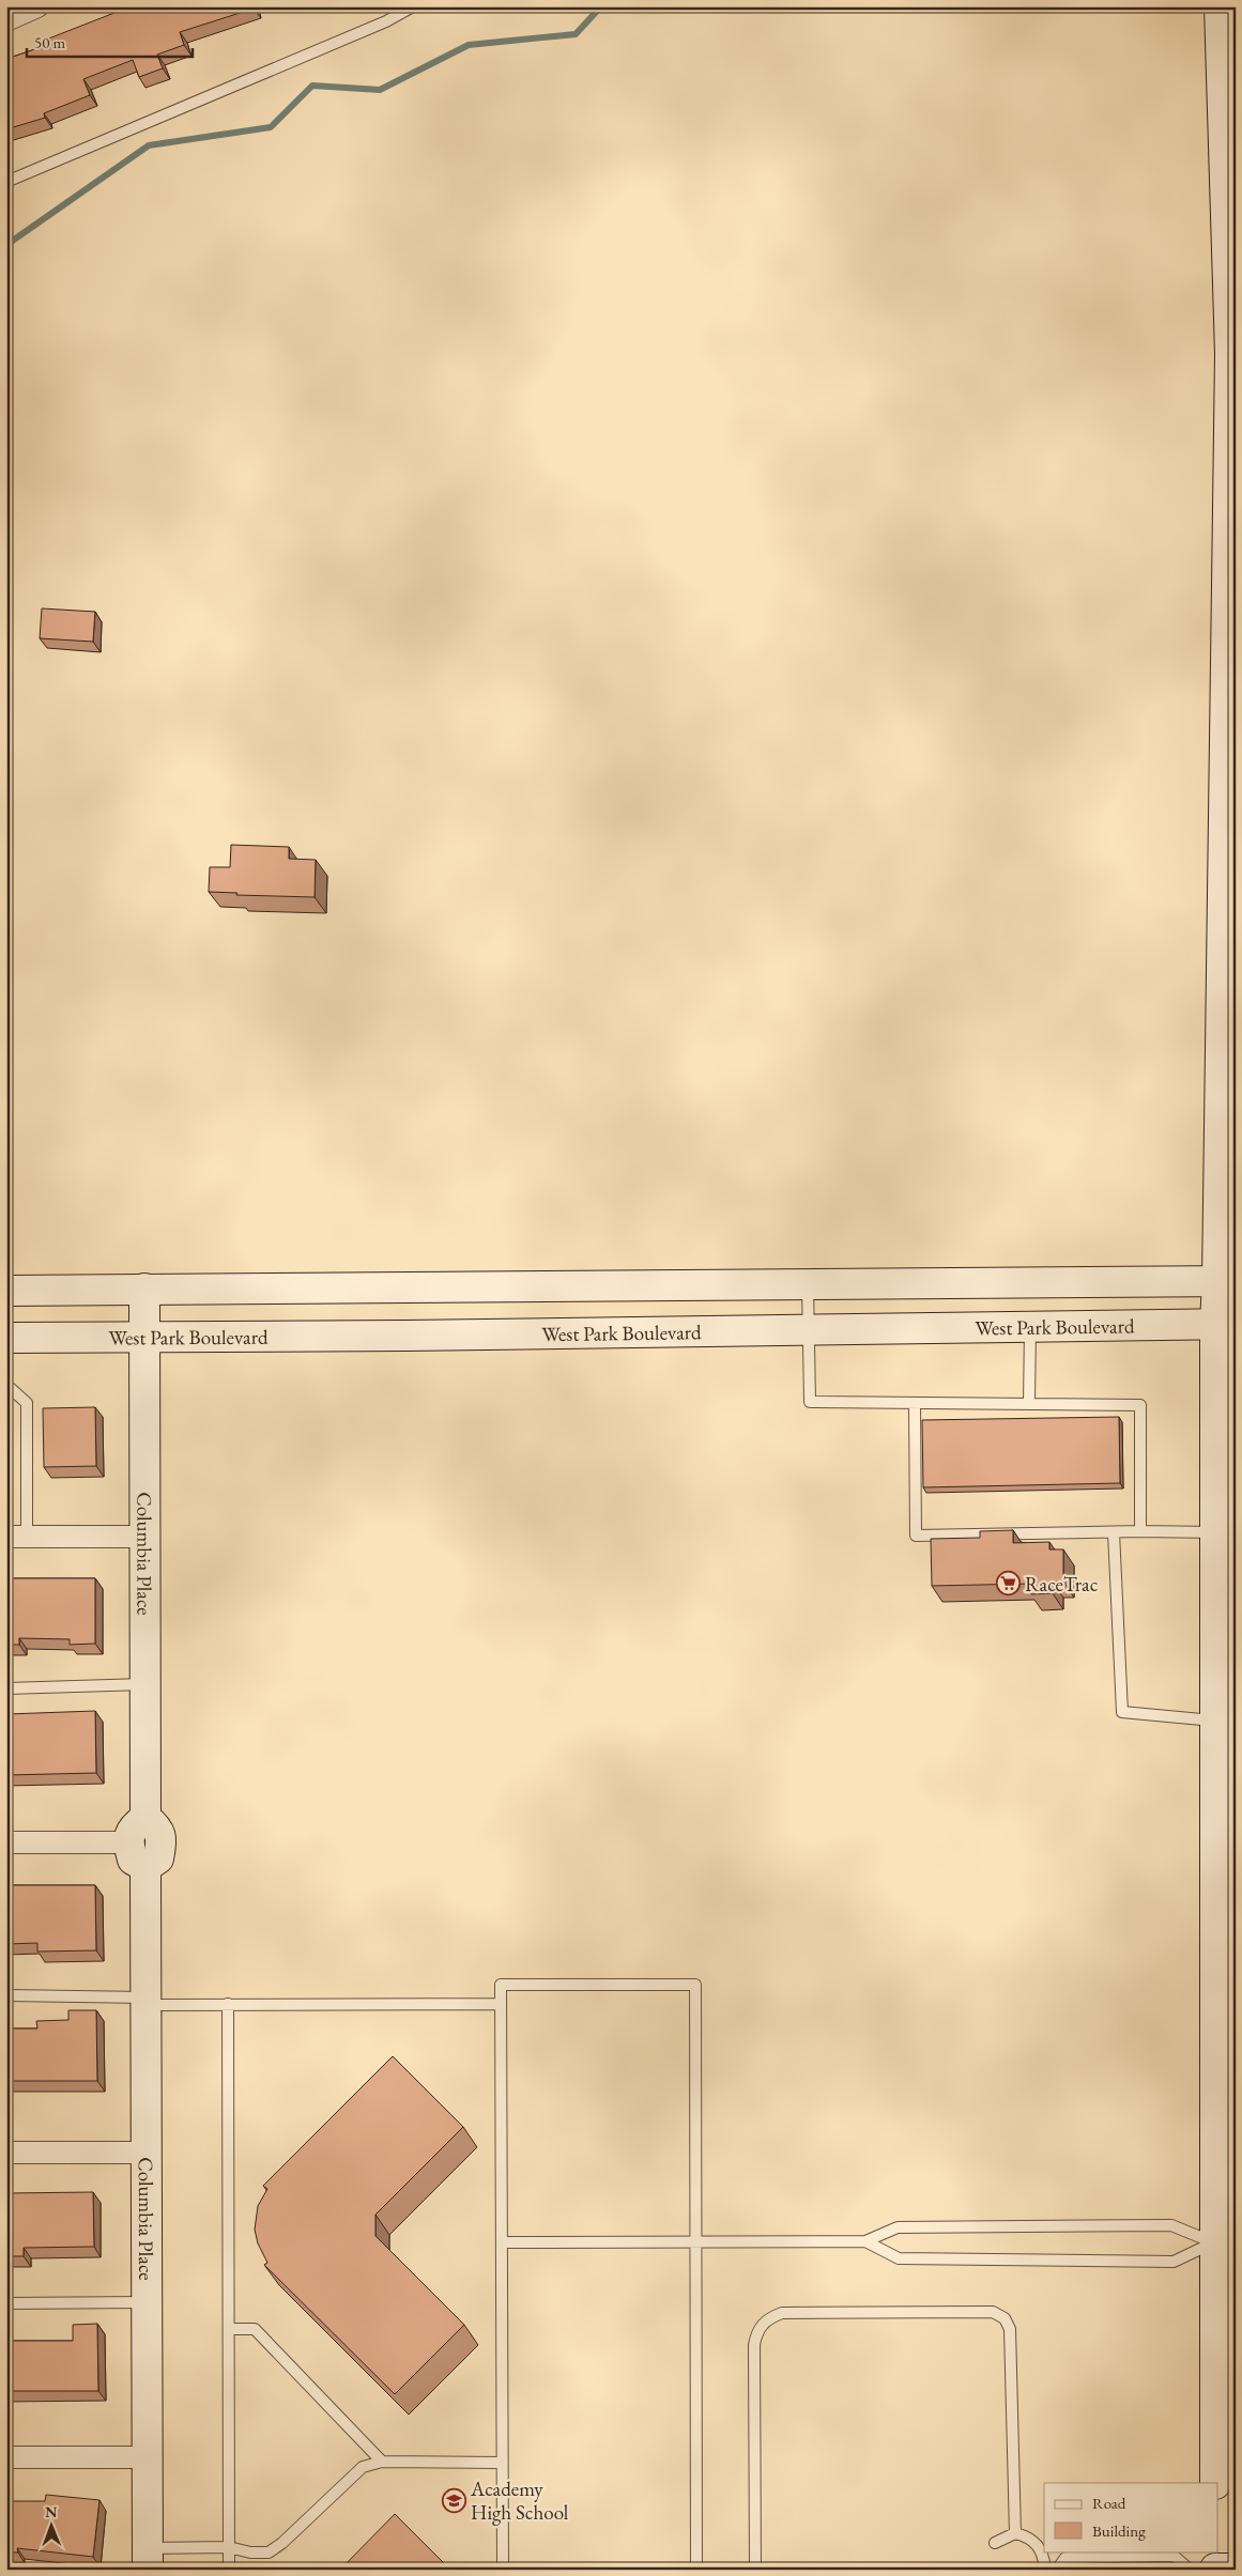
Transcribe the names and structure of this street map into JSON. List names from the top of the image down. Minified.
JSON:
{"streets":{"main road":["West Park Boulevard","Columbia Place"]},"crossings":[["West Park Boulevard","Columbia Place"]],"places":{"supermarket":["RaceTrac"],"school or university":["Academy High School"]},"legend":["Road","Building"],"scale_bar":"50 m","north":"top"}
